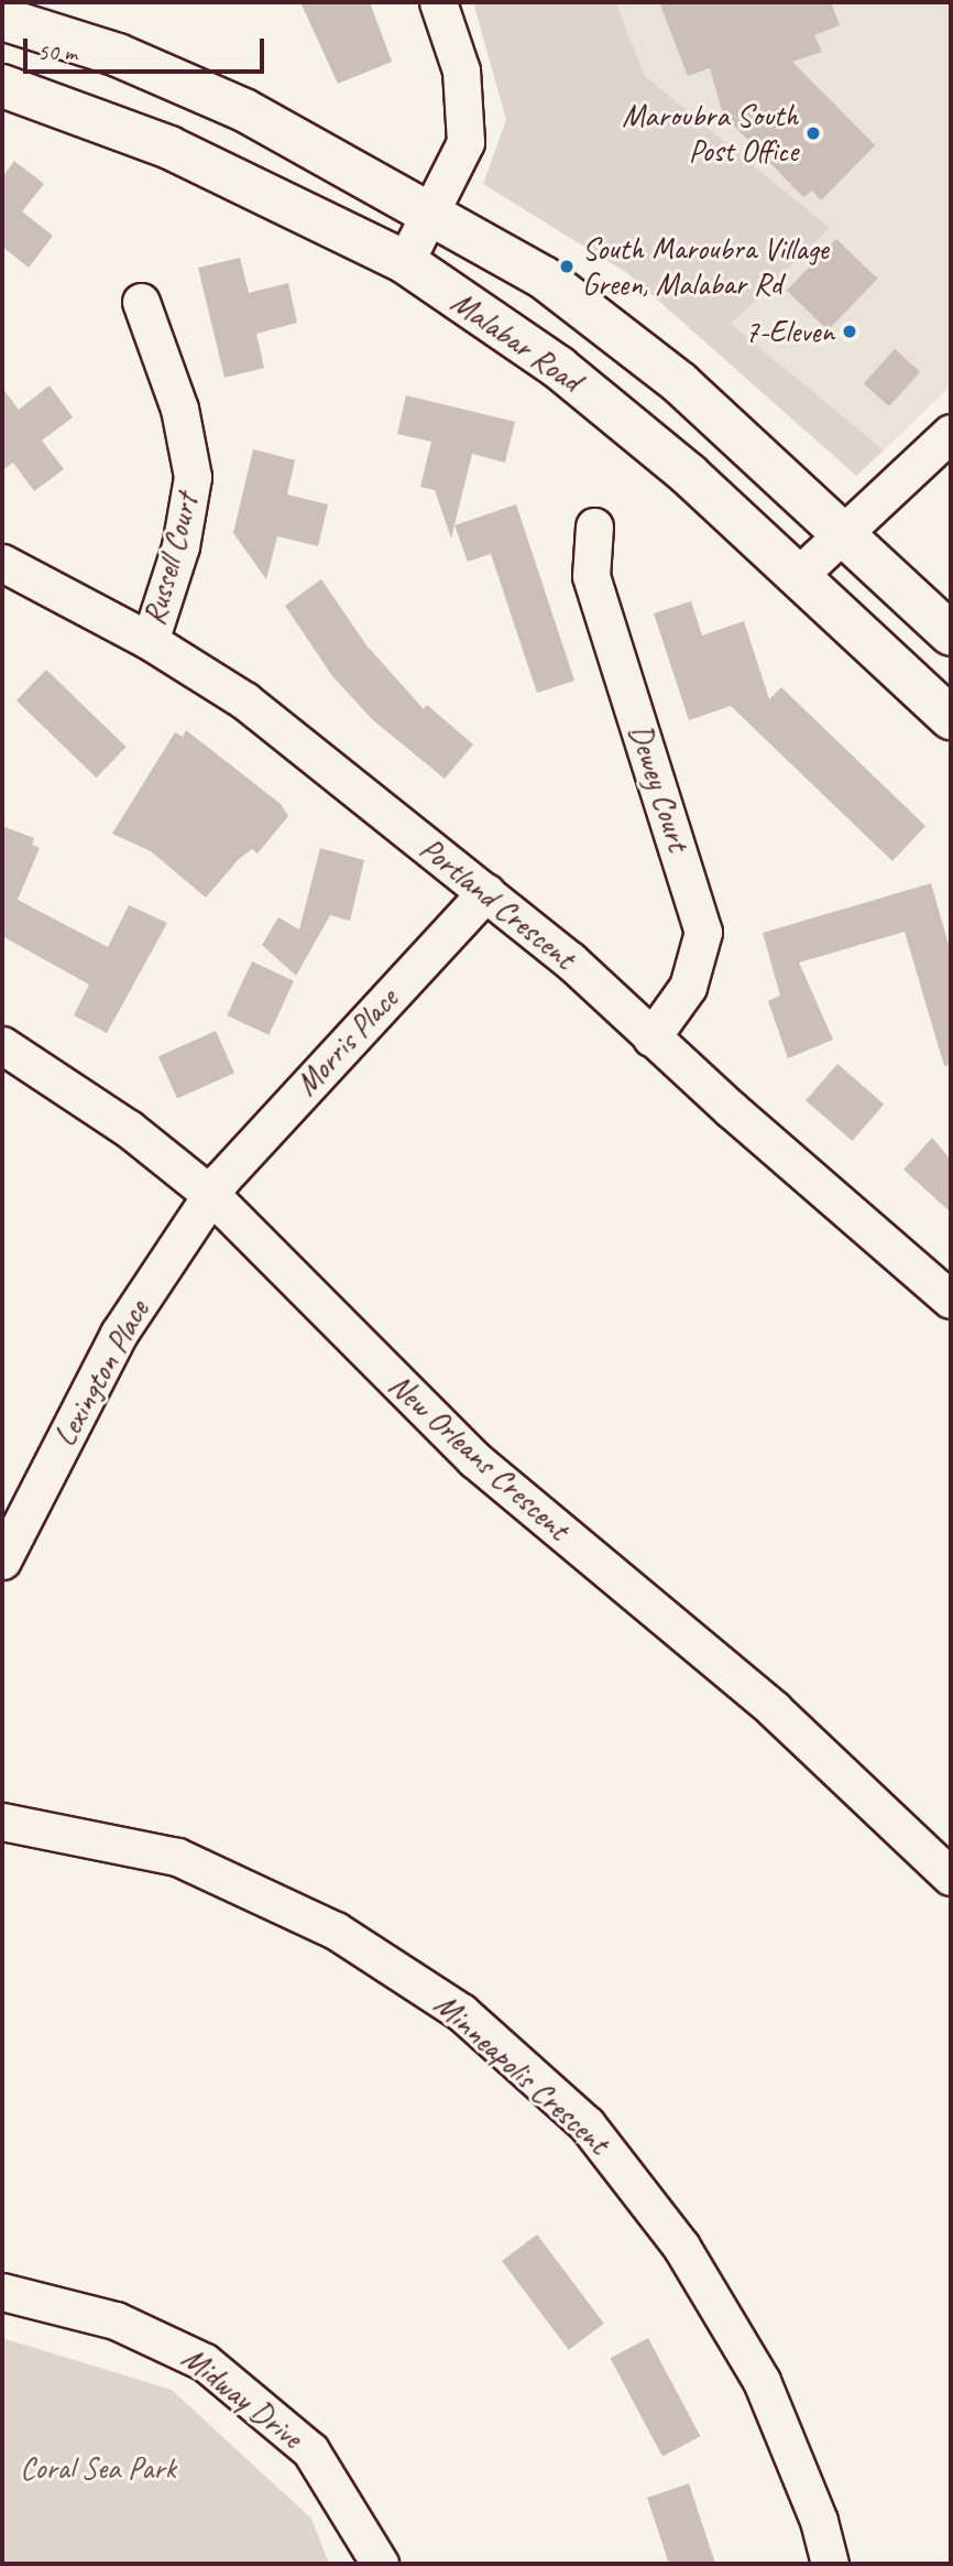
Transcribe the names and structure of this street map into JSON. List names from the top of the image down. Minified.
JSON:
{"streets":{"main road":["Malabar Road"],"street":["Russell Court","Dewey Court","Portland Crescent","Morris Place","Lexington Place","New Orleans Crescent","Minneapolis Crescent","Midway Drive"]},"crossings":[["Russell Court","Portland Crescent"],["Dewey Court","Portland Crescent"],["Portland Crescent","Morris Place"],["Morris Place","Lexington Place"],["Morris Place","New Orleans Crescent"],["Lexington Place","New Orleans Crescent"]],"parks":["Coral Sea Park"],"places":["Maroubra South Post Office","South Maroubra Village Green, Malabar Rd","7-Eleven"],"scale_bar":"50 m"}
